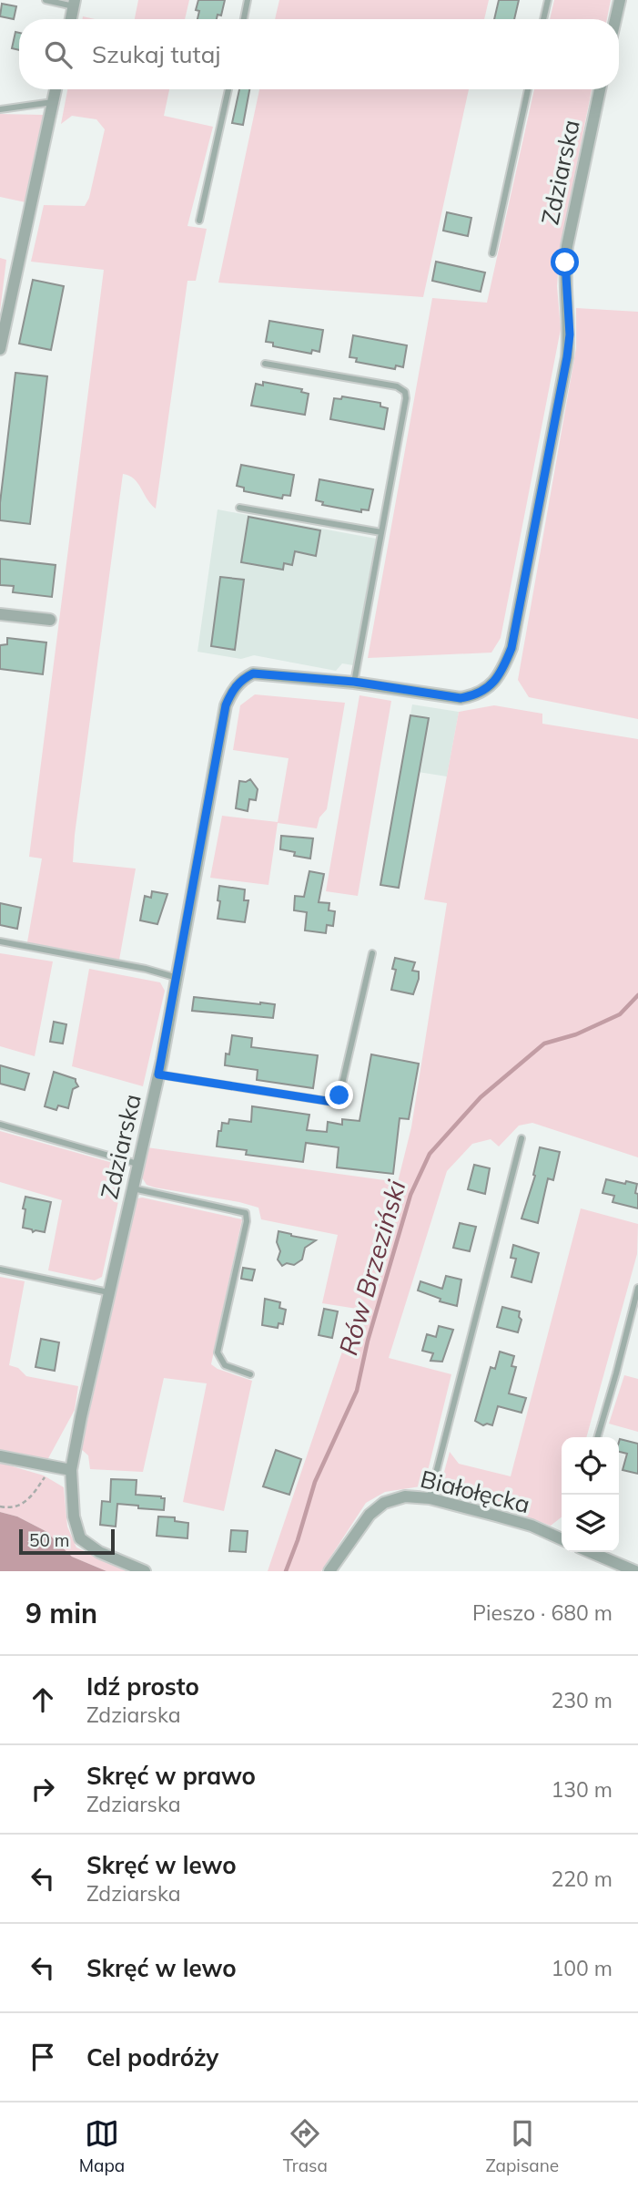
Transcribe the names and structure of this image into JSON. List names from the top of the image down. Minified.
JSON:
{"streets":{"street":["Zdziarska","Białołęcka"]},"water":["Rów Brzeziński"],"scale_bar":"50 m","page":{"search":"Szukaj tutaj","scale":"50 m","heading":["9 min","Pieszo · 680 m"],"list":[["Idź prosto","Zdziarska","230 m"],["Skręć w prawo","Zdziarska","130 m"],["Skręć w lewo","Zdziarska","220 m"],["Skręć w lewo","100 m"],"Cel podróży"],"nav":["Mapa","Trasa","Zapisane"]}}
